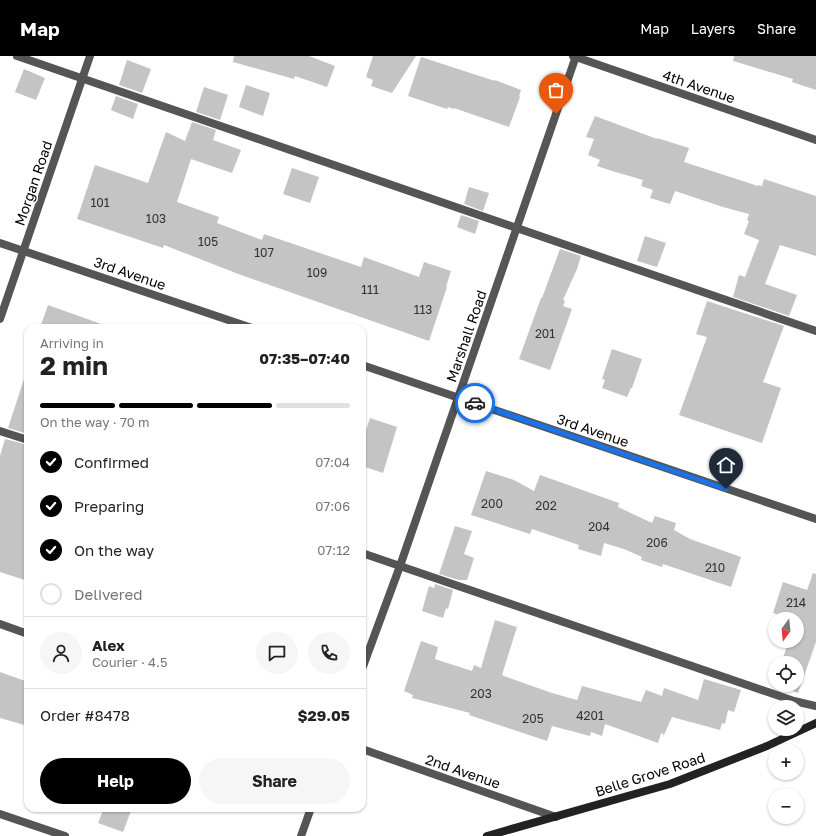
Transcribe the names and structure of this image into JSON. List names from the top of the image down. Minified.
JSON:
{"streets":{"main road":["Belle Grove Road"],"street":["4th Avenue","Morgan Road","3rd Avenue","Marshall Road","2nd Avenue"]},"crossings":[["4th Avenue","Marshall Road"],["Morgan Road","3rd Avenue"],["3rd Avenue","Marshall Road"],["2nd Avenue","Belle Grove Road"]],"house_numbers":["101","103","105","107","109","111","113","201","200","202","204","206","210","214","203","4201","205"],"north":"bottom","page":{"header":"Map","nav":["Map","Layers","Share"],"heading":["2 min","Arriving in","07:35–07:40"],"panel":["Alex","Courier · 4.5","Order #8478","$29.05"],"bar":"On the way · 70 m","list":[["Confirmed","07:04"],["Preparing","07:06"],["On the way","07:12"],"Delivered"],"map_buttons":["+","−"],"buttons":["Help","Share"]}}
